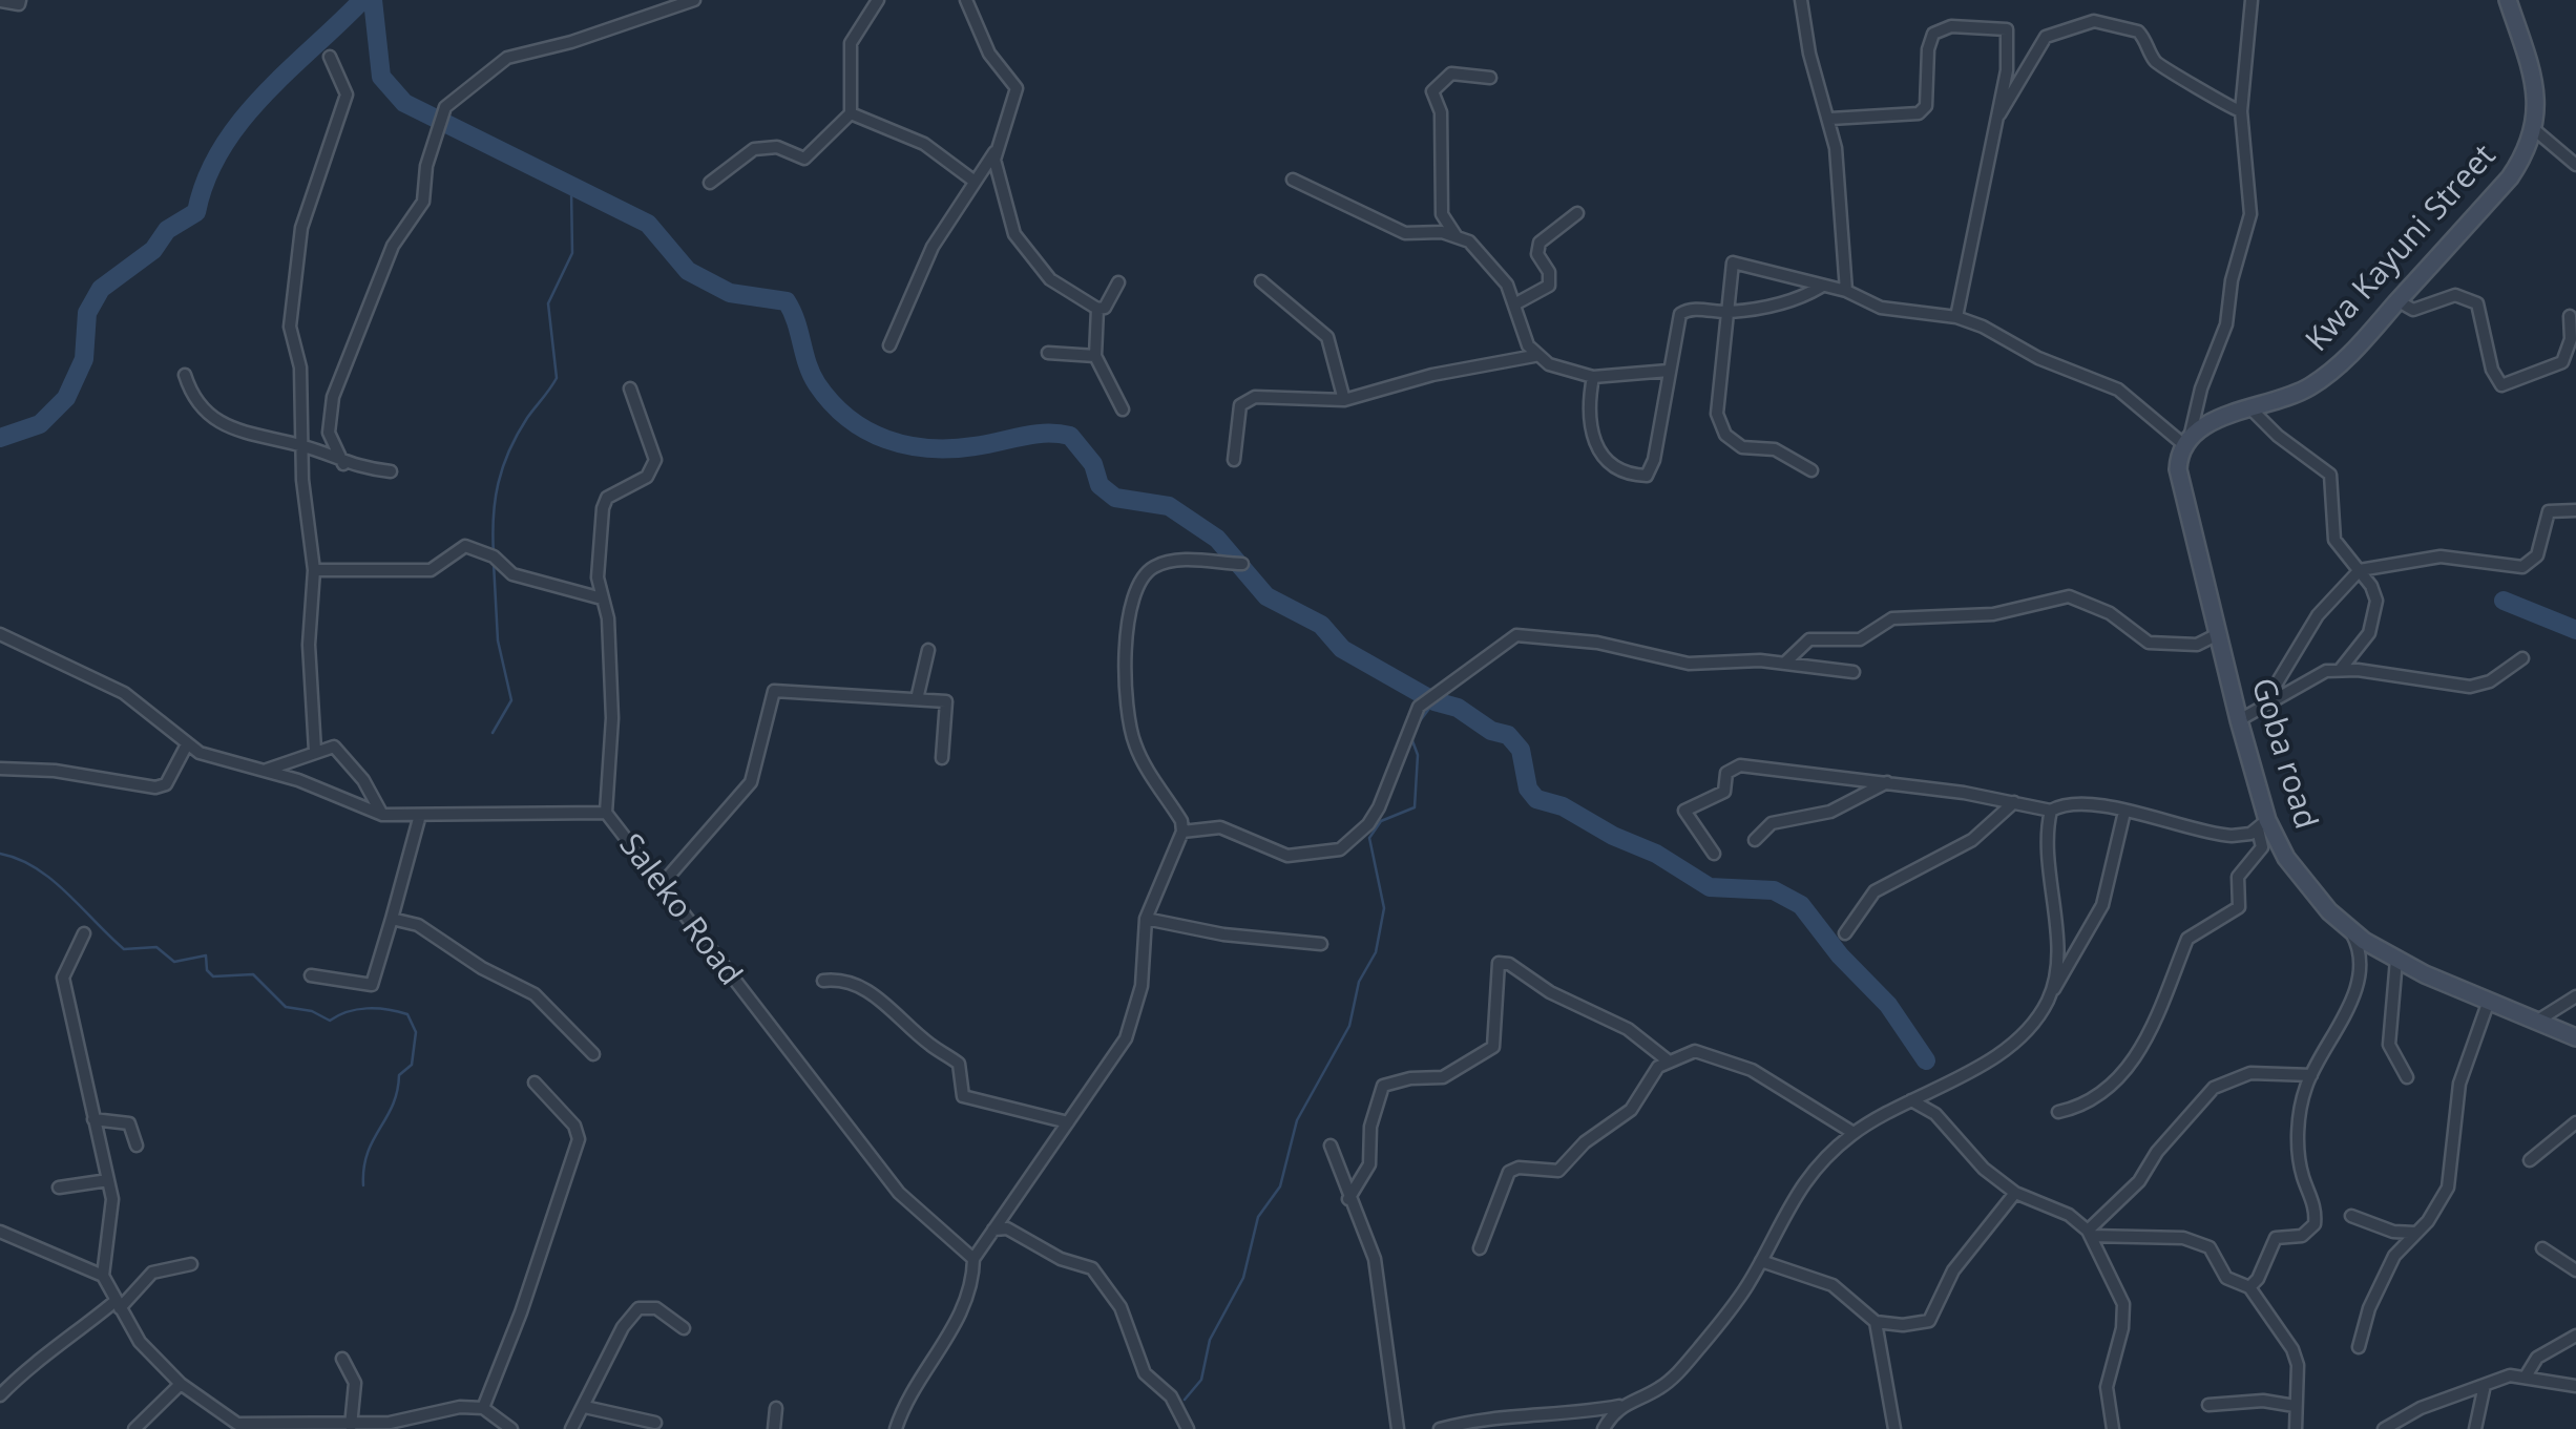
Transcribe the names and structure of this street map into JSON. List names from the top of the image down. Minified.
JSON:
{"streets":{"street":["Kwa Kayuni Street","Goba road","Saleko Road"]}}
